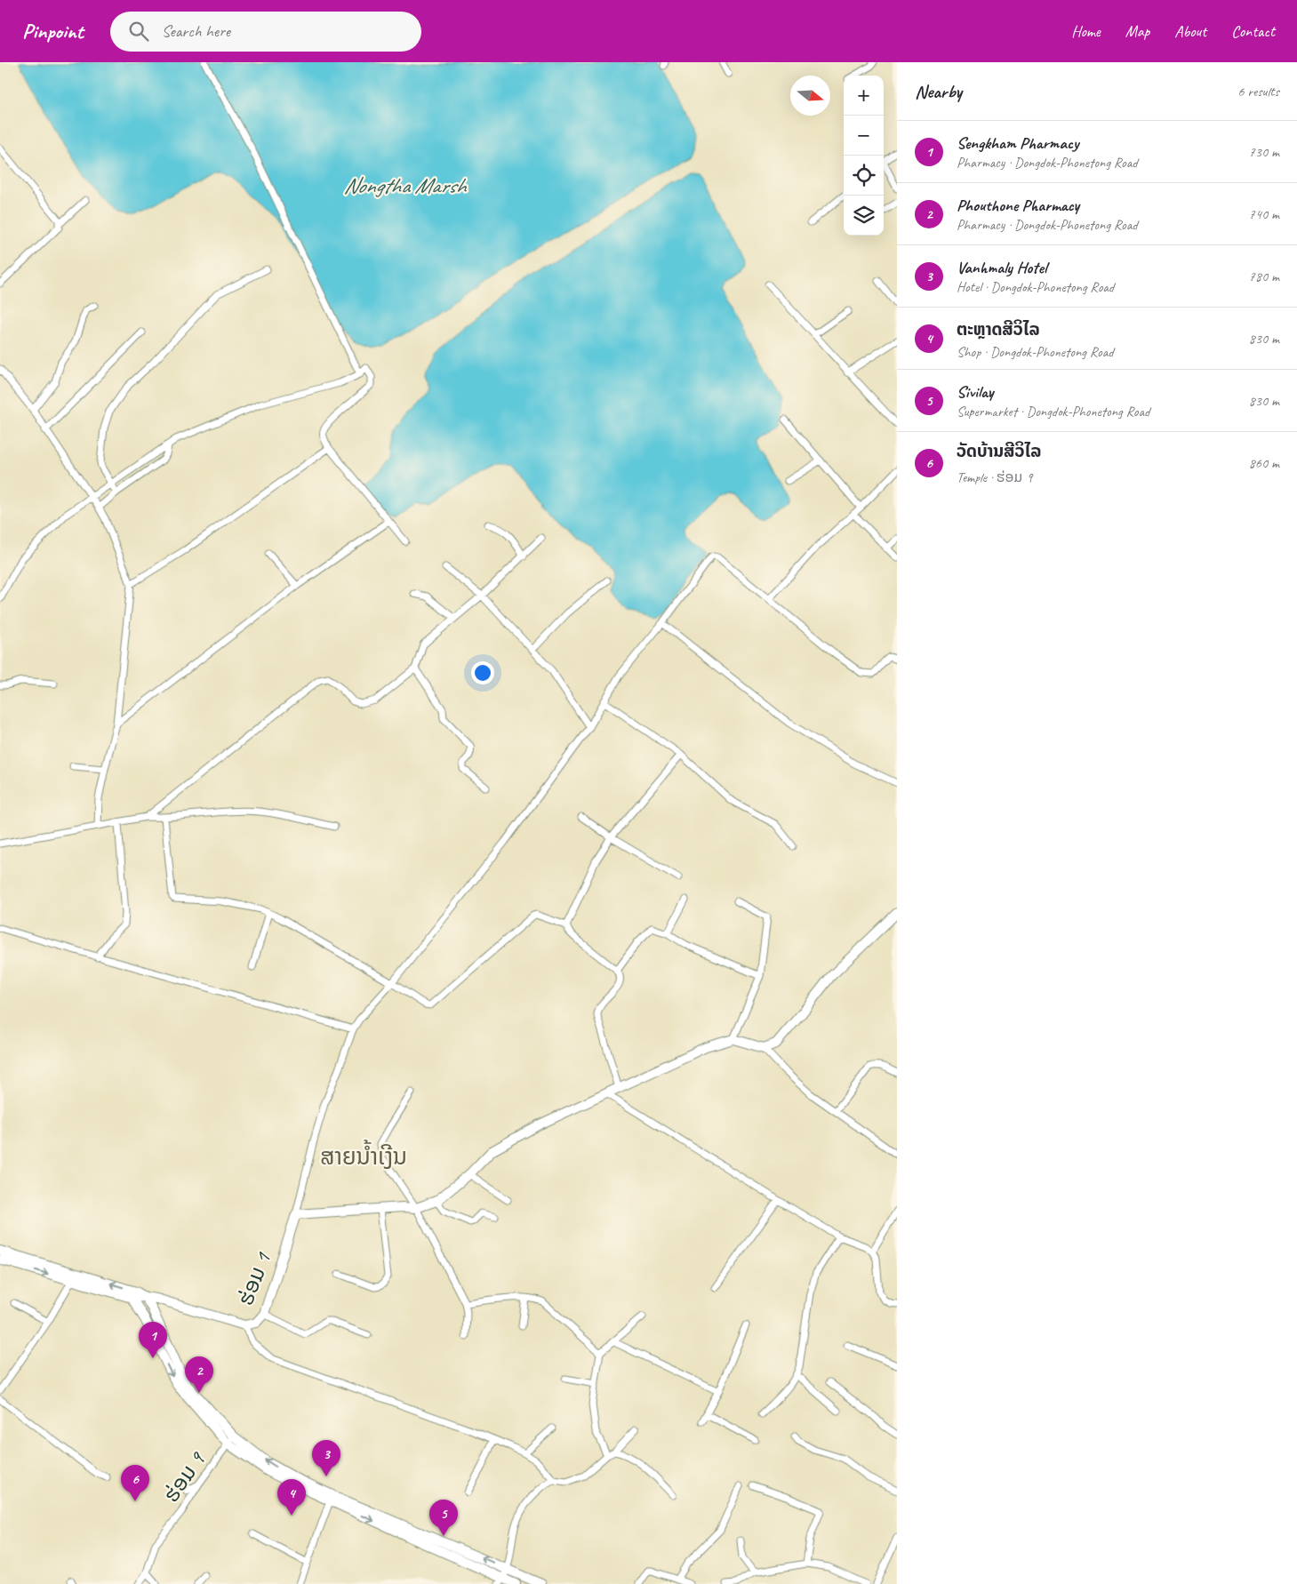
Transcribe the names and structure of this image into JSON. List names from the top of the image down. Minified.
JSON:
{"streets":{"main road":["ຮ່ອມ 1"],"street":["ຮ່ອມ 9"]},"districts":["ສາຍນ້ຳເງີນ"],"water":["Nongtha Marsh"],"north":"right","page":{"header":"Pinpoint","search":"Search here","nav":["Home","Map","About","Contact"],"heading":["Nearby","6 results"],"map_buttons":["+","−"],"list":[{"mark":"1","name":"Sengkham Pharmacy","note":"Pharmacy · Dongdok-Phonetong Road","value":"730 m"},{"mark":"2","name":"Phouthone Pharmacy","note":"Pharmacy · Dongdok-Phonetong Road","value":"740 m"},{"mark":"3","name":"Vanhmaly Hotel","note":"Hotel · Dongdok-Phonetong Road","value":"780 m"},{"mark":"4","name":"ຕະຫຼາດສີວິໄລ","note":"Shop · Dongdok-Phonetong Road","value":"830 m"},{"mark":"5","name":"Sivilay","note":"Supermarket · Dongdok-Phonetong Road","value":"830 m"},{"mark":"6","name":"ວັດບ້ານສີວິໄລ","note":"Temple · ຮ່ອມ 9","value":"860 m"}],"pins":["1","2","3","6","4","5"]}}
